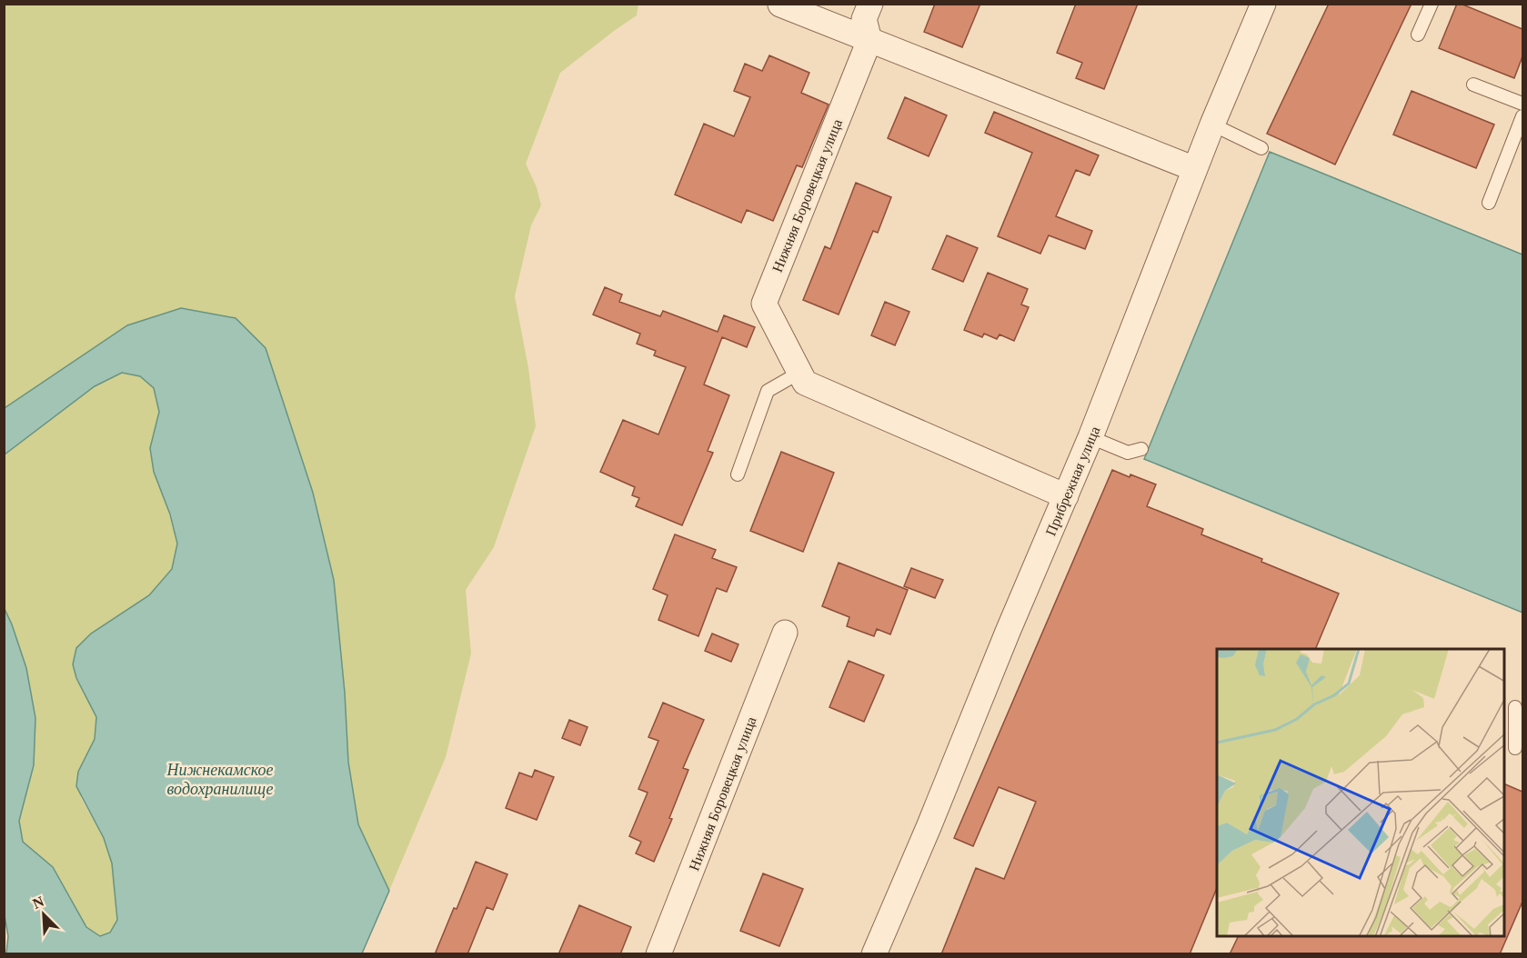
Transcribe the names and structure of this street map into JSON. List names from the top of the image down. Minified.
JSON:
{"streets":{"street":["Нижняя Боровецкая улица","Прибрежная улица"]},"water":["Нижнекамское водохранилище"],"north":"top left"}
